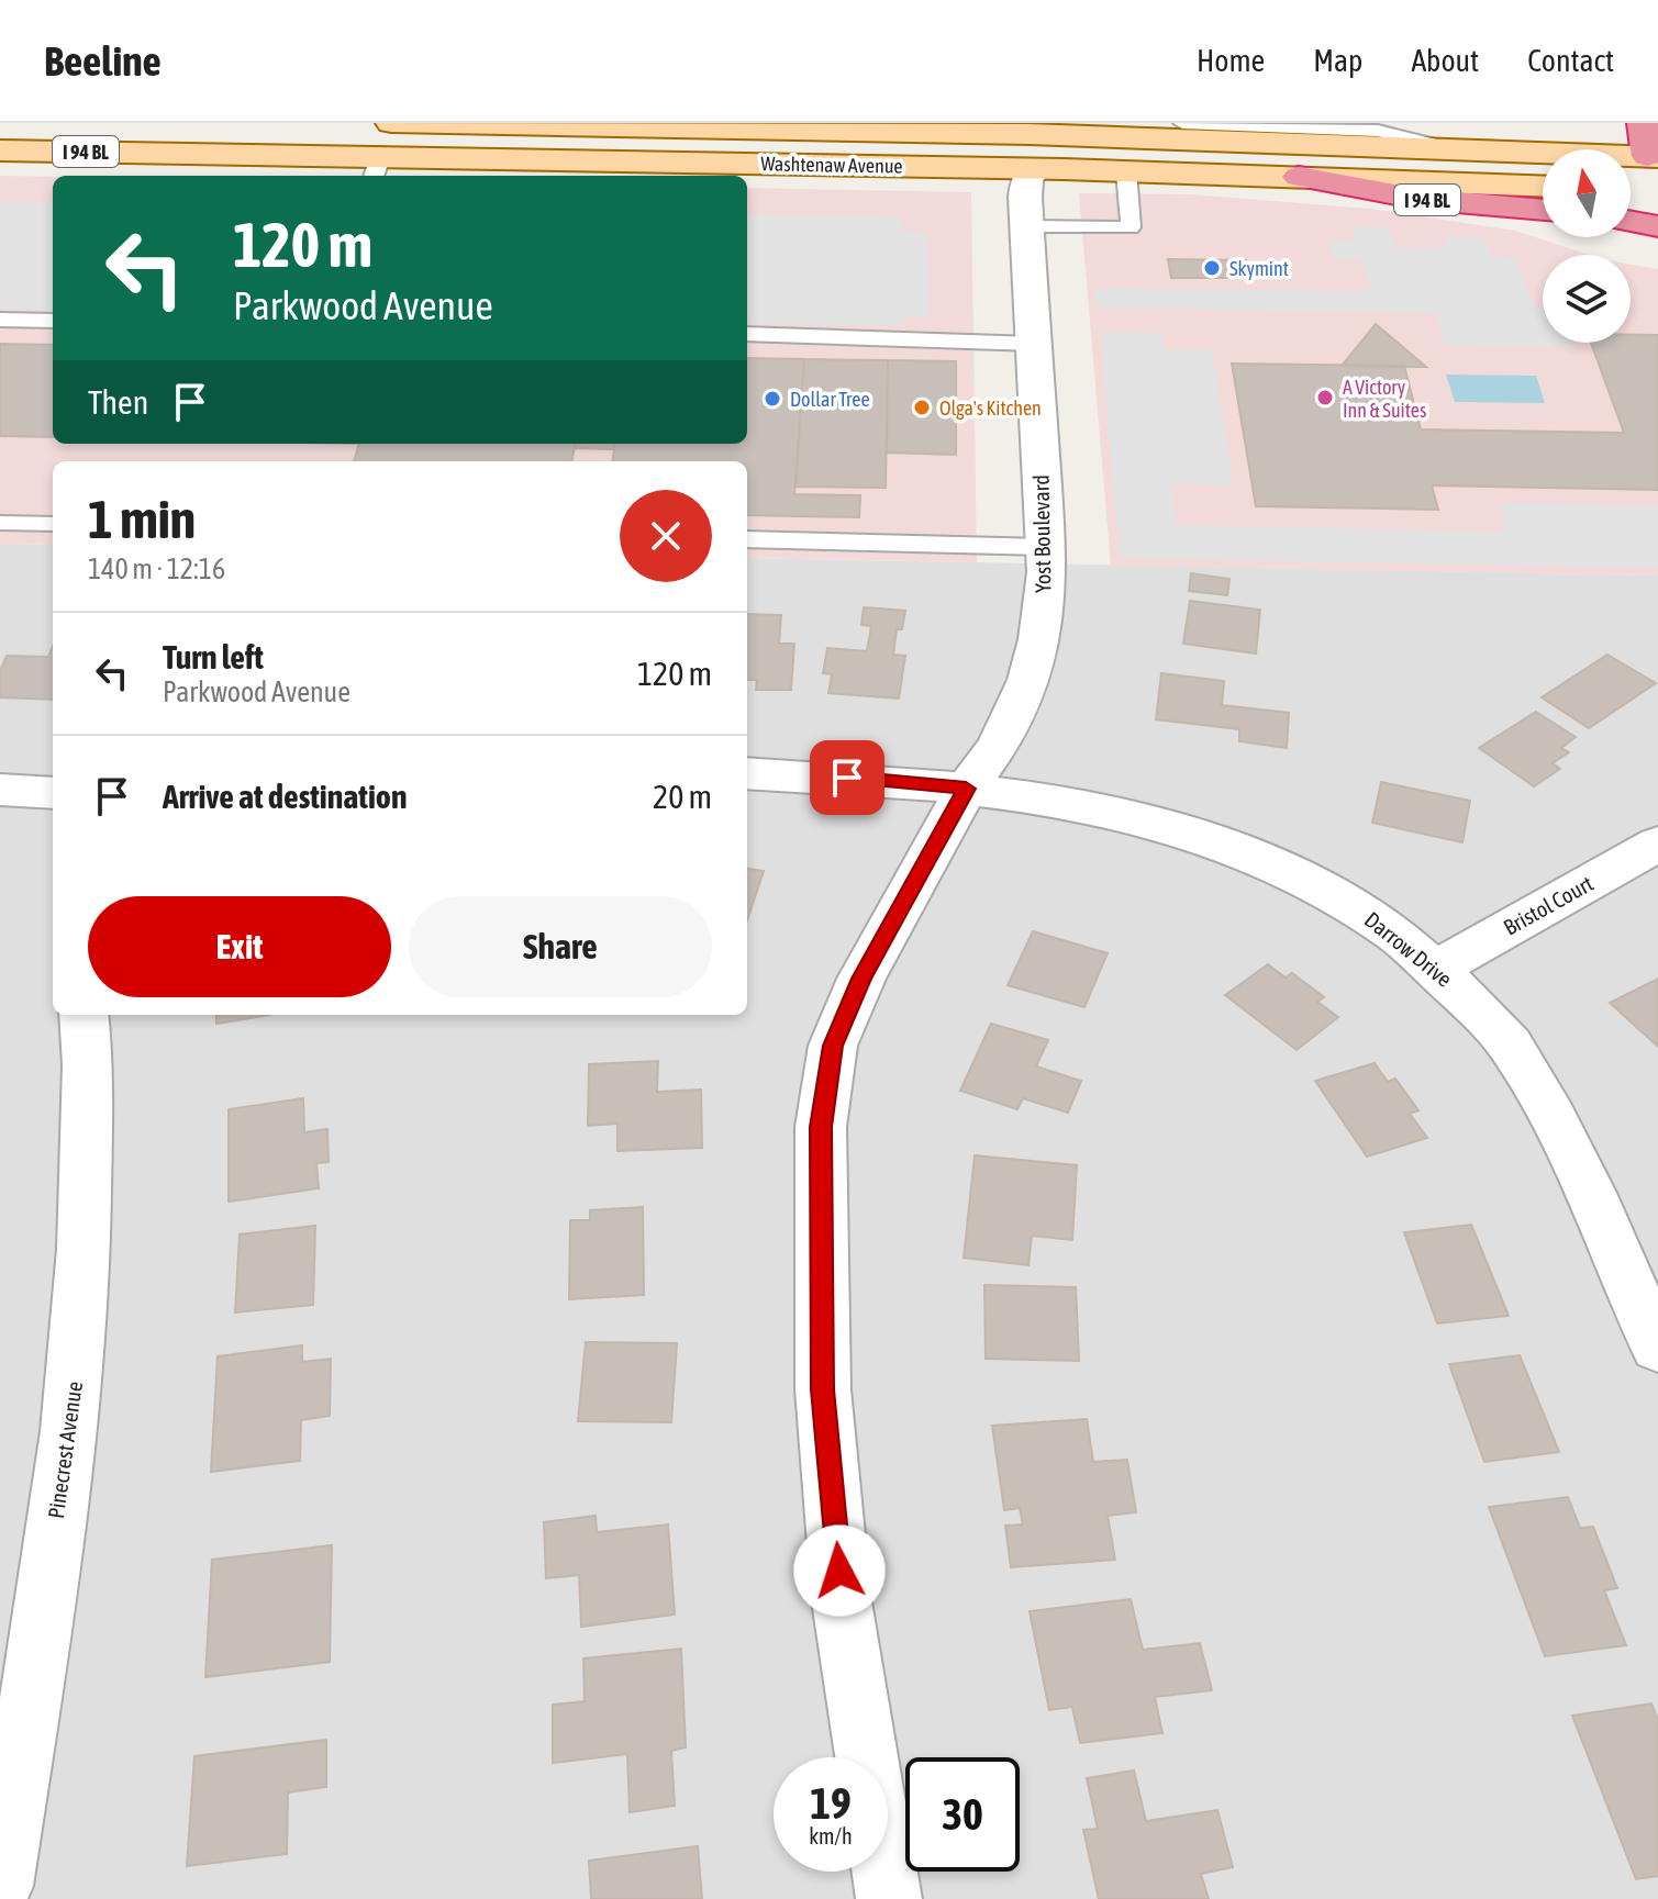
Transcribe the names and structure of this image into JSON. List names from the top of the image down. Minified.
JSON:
{"streets":{"highway":["I 94 BL"],"main road":["Washtenaw Avenue"],"street":["Yost Boulevard","Bristol Court","Darrow Drive","Pinecrest Avenue"]},"crossings":[["I 94 BL","Washtenaw Avenue"],["Washtenaw Avenue","Yost Boulevard"],["Yost Boulevard","Darrow Drive"],["Bristol Court","Darrow Drive"]],"places":["Skymint","A Victory Inn & Suites","Dollar Tree","Olga's Kitchen"],"north":"top","page":{"header":"Beeline","nav":["Home","Map","About","Contact"],"turn":["120 m","Parkwood Avenue"],"then":"Then","heading":["1 min","140 m · 12:16"],"list":[{"name":"Turn left","note":"Parkwood Avenue","value":"120 m"},{"name":"Arrive at destination","value":"20 m"}],"buttons":["Exit","Share"],"speed":"19 km/h","limit":"30"}}
